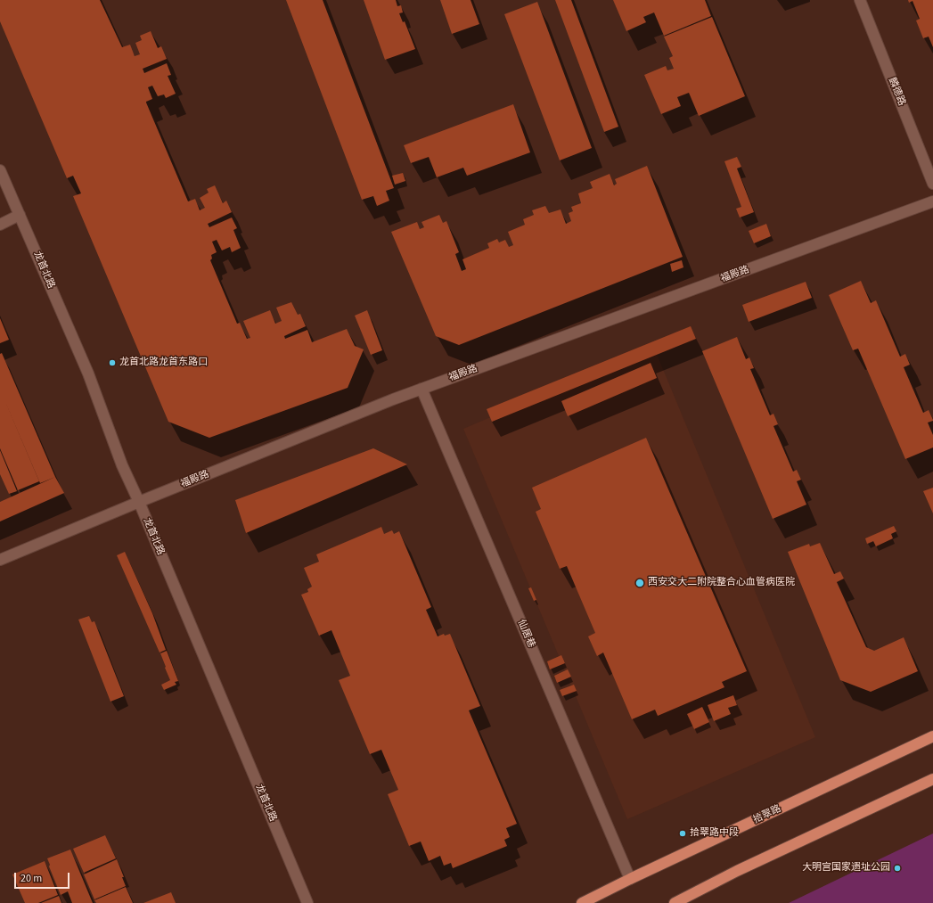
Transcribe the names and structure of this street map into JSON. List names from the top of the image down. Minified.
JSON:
{"streets":{"main road":["拾翠路"],"street":["麟德路","龙首北路","福殿路","仙居巷"]},"crossings":[["龙首北路","福殿路"],["福殿路","仙居巷"],["仙居巷","拾翠路"]],"places":["龙首北路龙首东路口","西安交大二附院整合心血管病医院","拾翠路中段","大明宫国家遗址公园"],"scale_bar":"20 m"}
